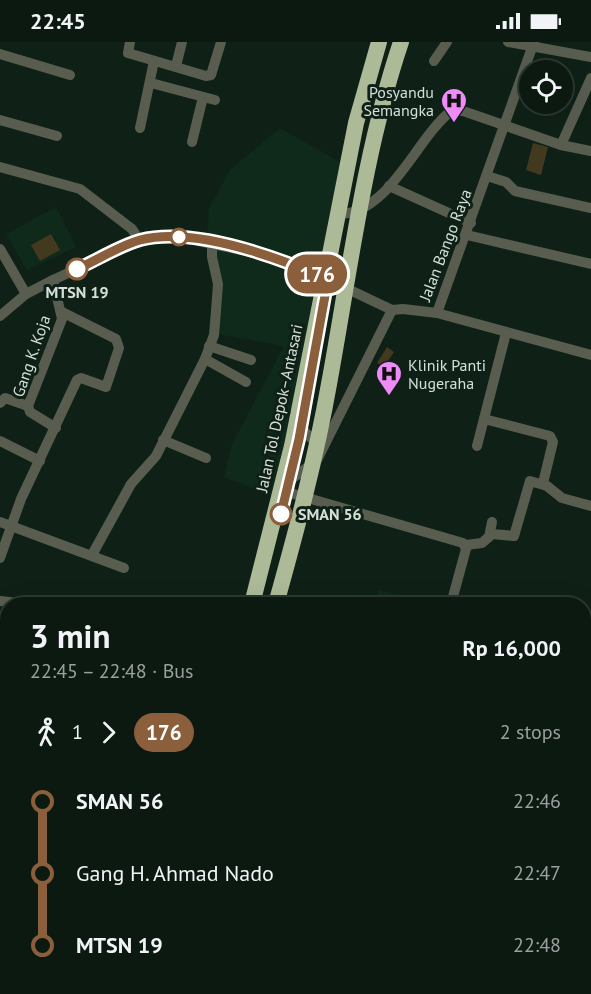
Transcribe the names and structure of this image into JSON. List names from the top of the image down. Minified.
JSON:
{"streets":{"highway":["Jalan Tol Depok–Antasari"],"street":["Jalan Bango Raya","Gang K. Koja"]},"places":{"hospital":["Posyandu Semangka","Klinik Panti Nugeraha"],"other":["MTSN 19","SMAN 56"]},"lines":["bus line 176"],"page":{"status":"22:45","on_map":"176","heading":["3 min","22:45 – 22:48 · Bus","Rp 16,000"],"legs":["1","176","2 stops"],"list":[{"name":"SMAN 56","value":"22:46"},{"name":"Gang H. Ahmad Nado","value":"22:47"},{"name":"MTSN 19","value":"22:48"}]}}
